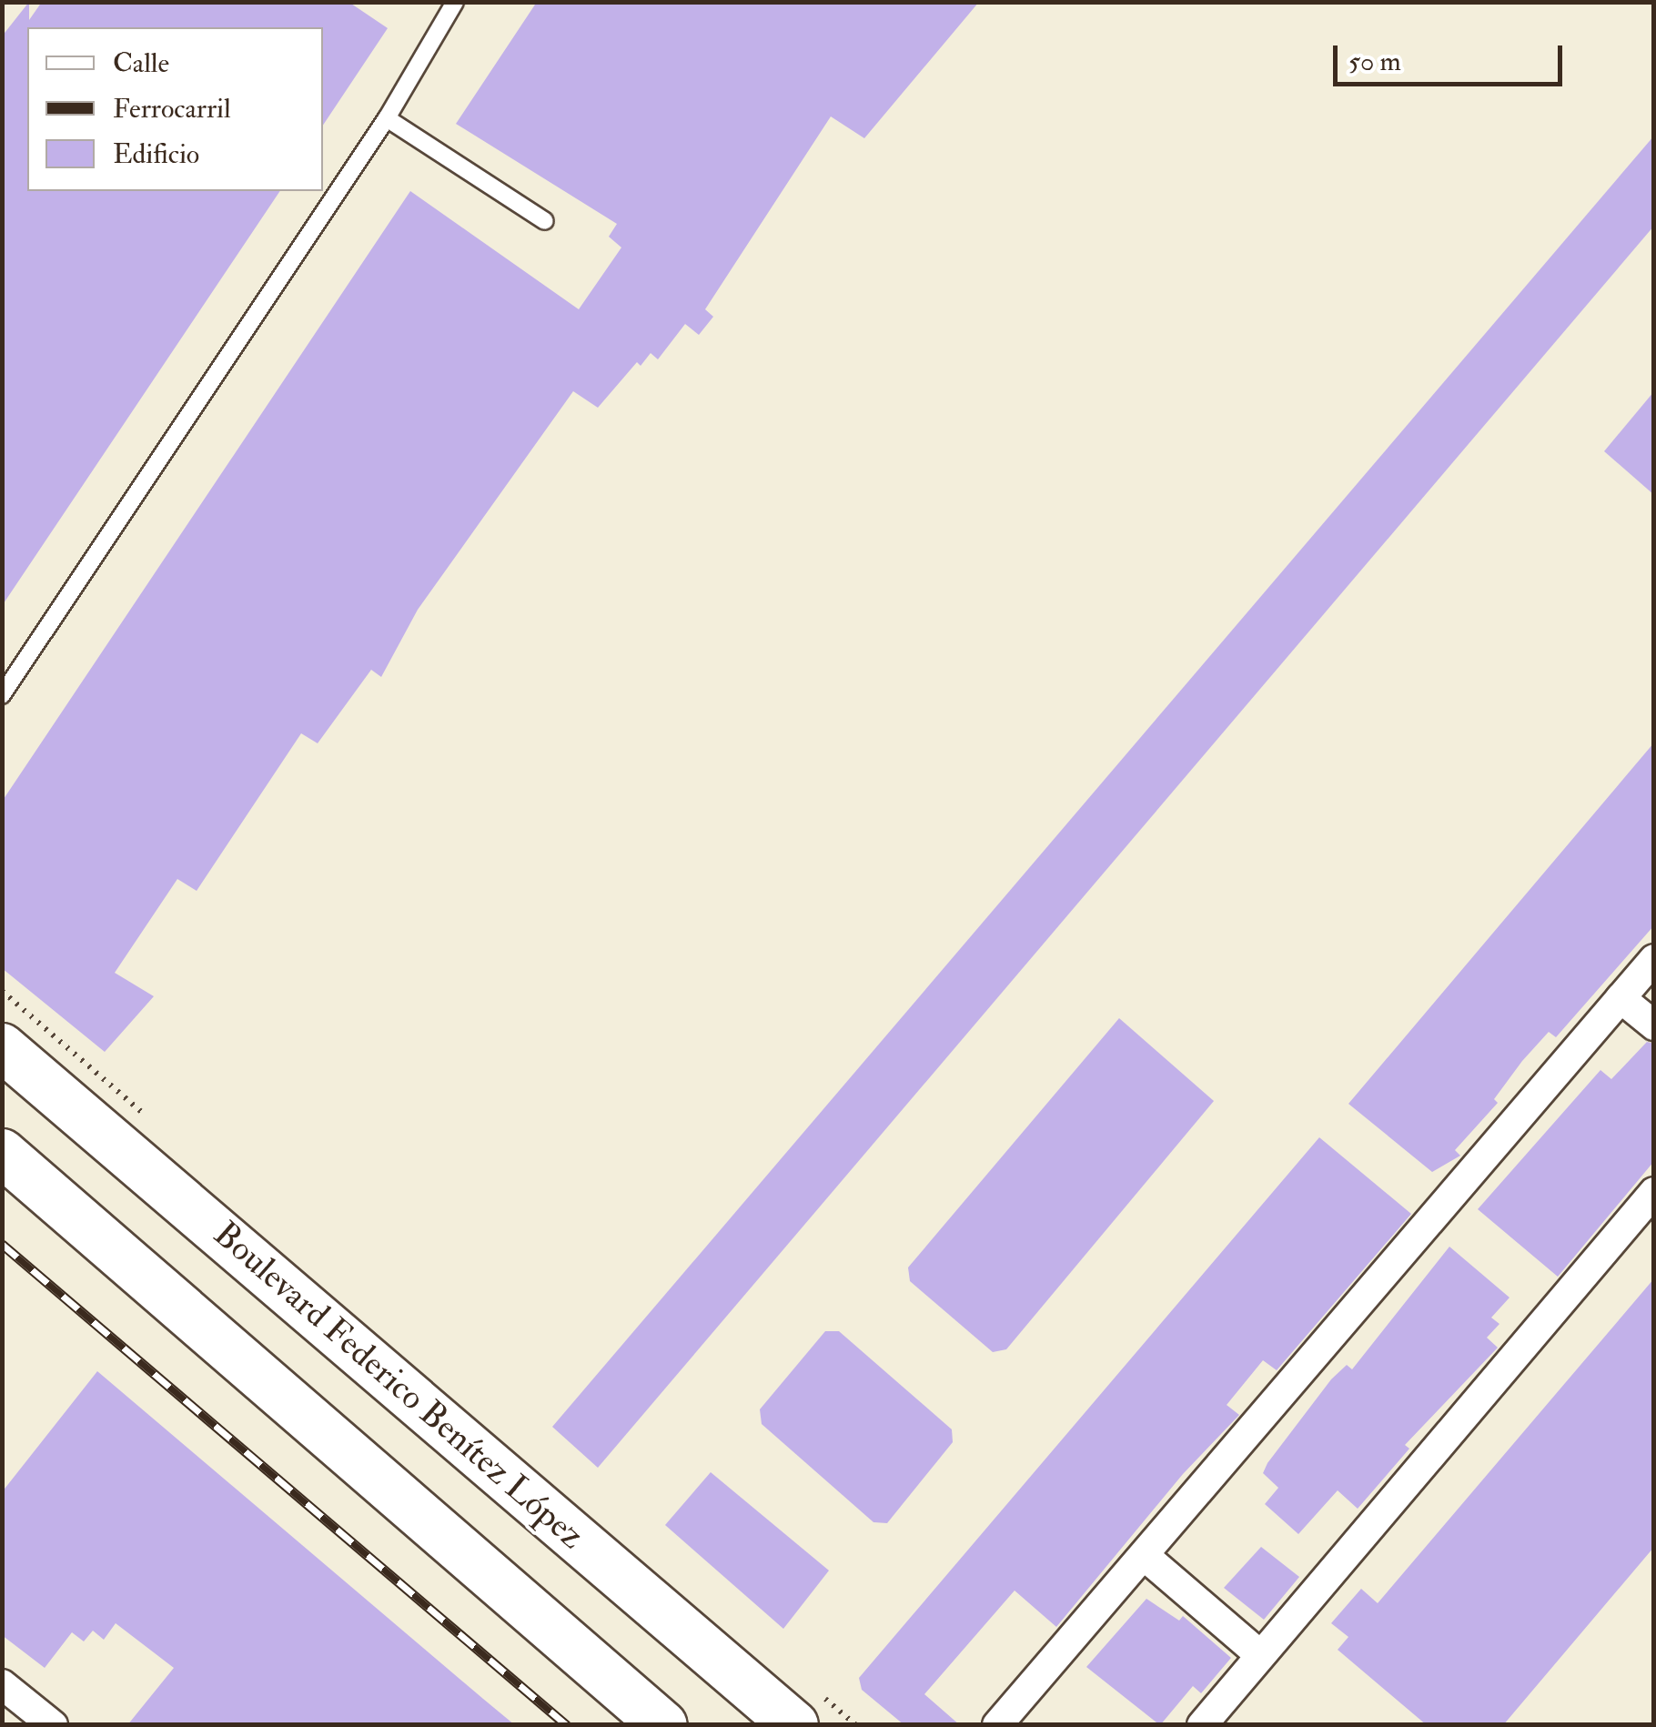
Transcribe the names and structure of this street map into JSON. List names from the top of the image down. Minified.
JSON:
{"streets":{"main road":["Boulevard Federico Benítez López"]},"legend":["Calle","Ferrocarril","Edificio"],"scale_bar":"50 m"}
